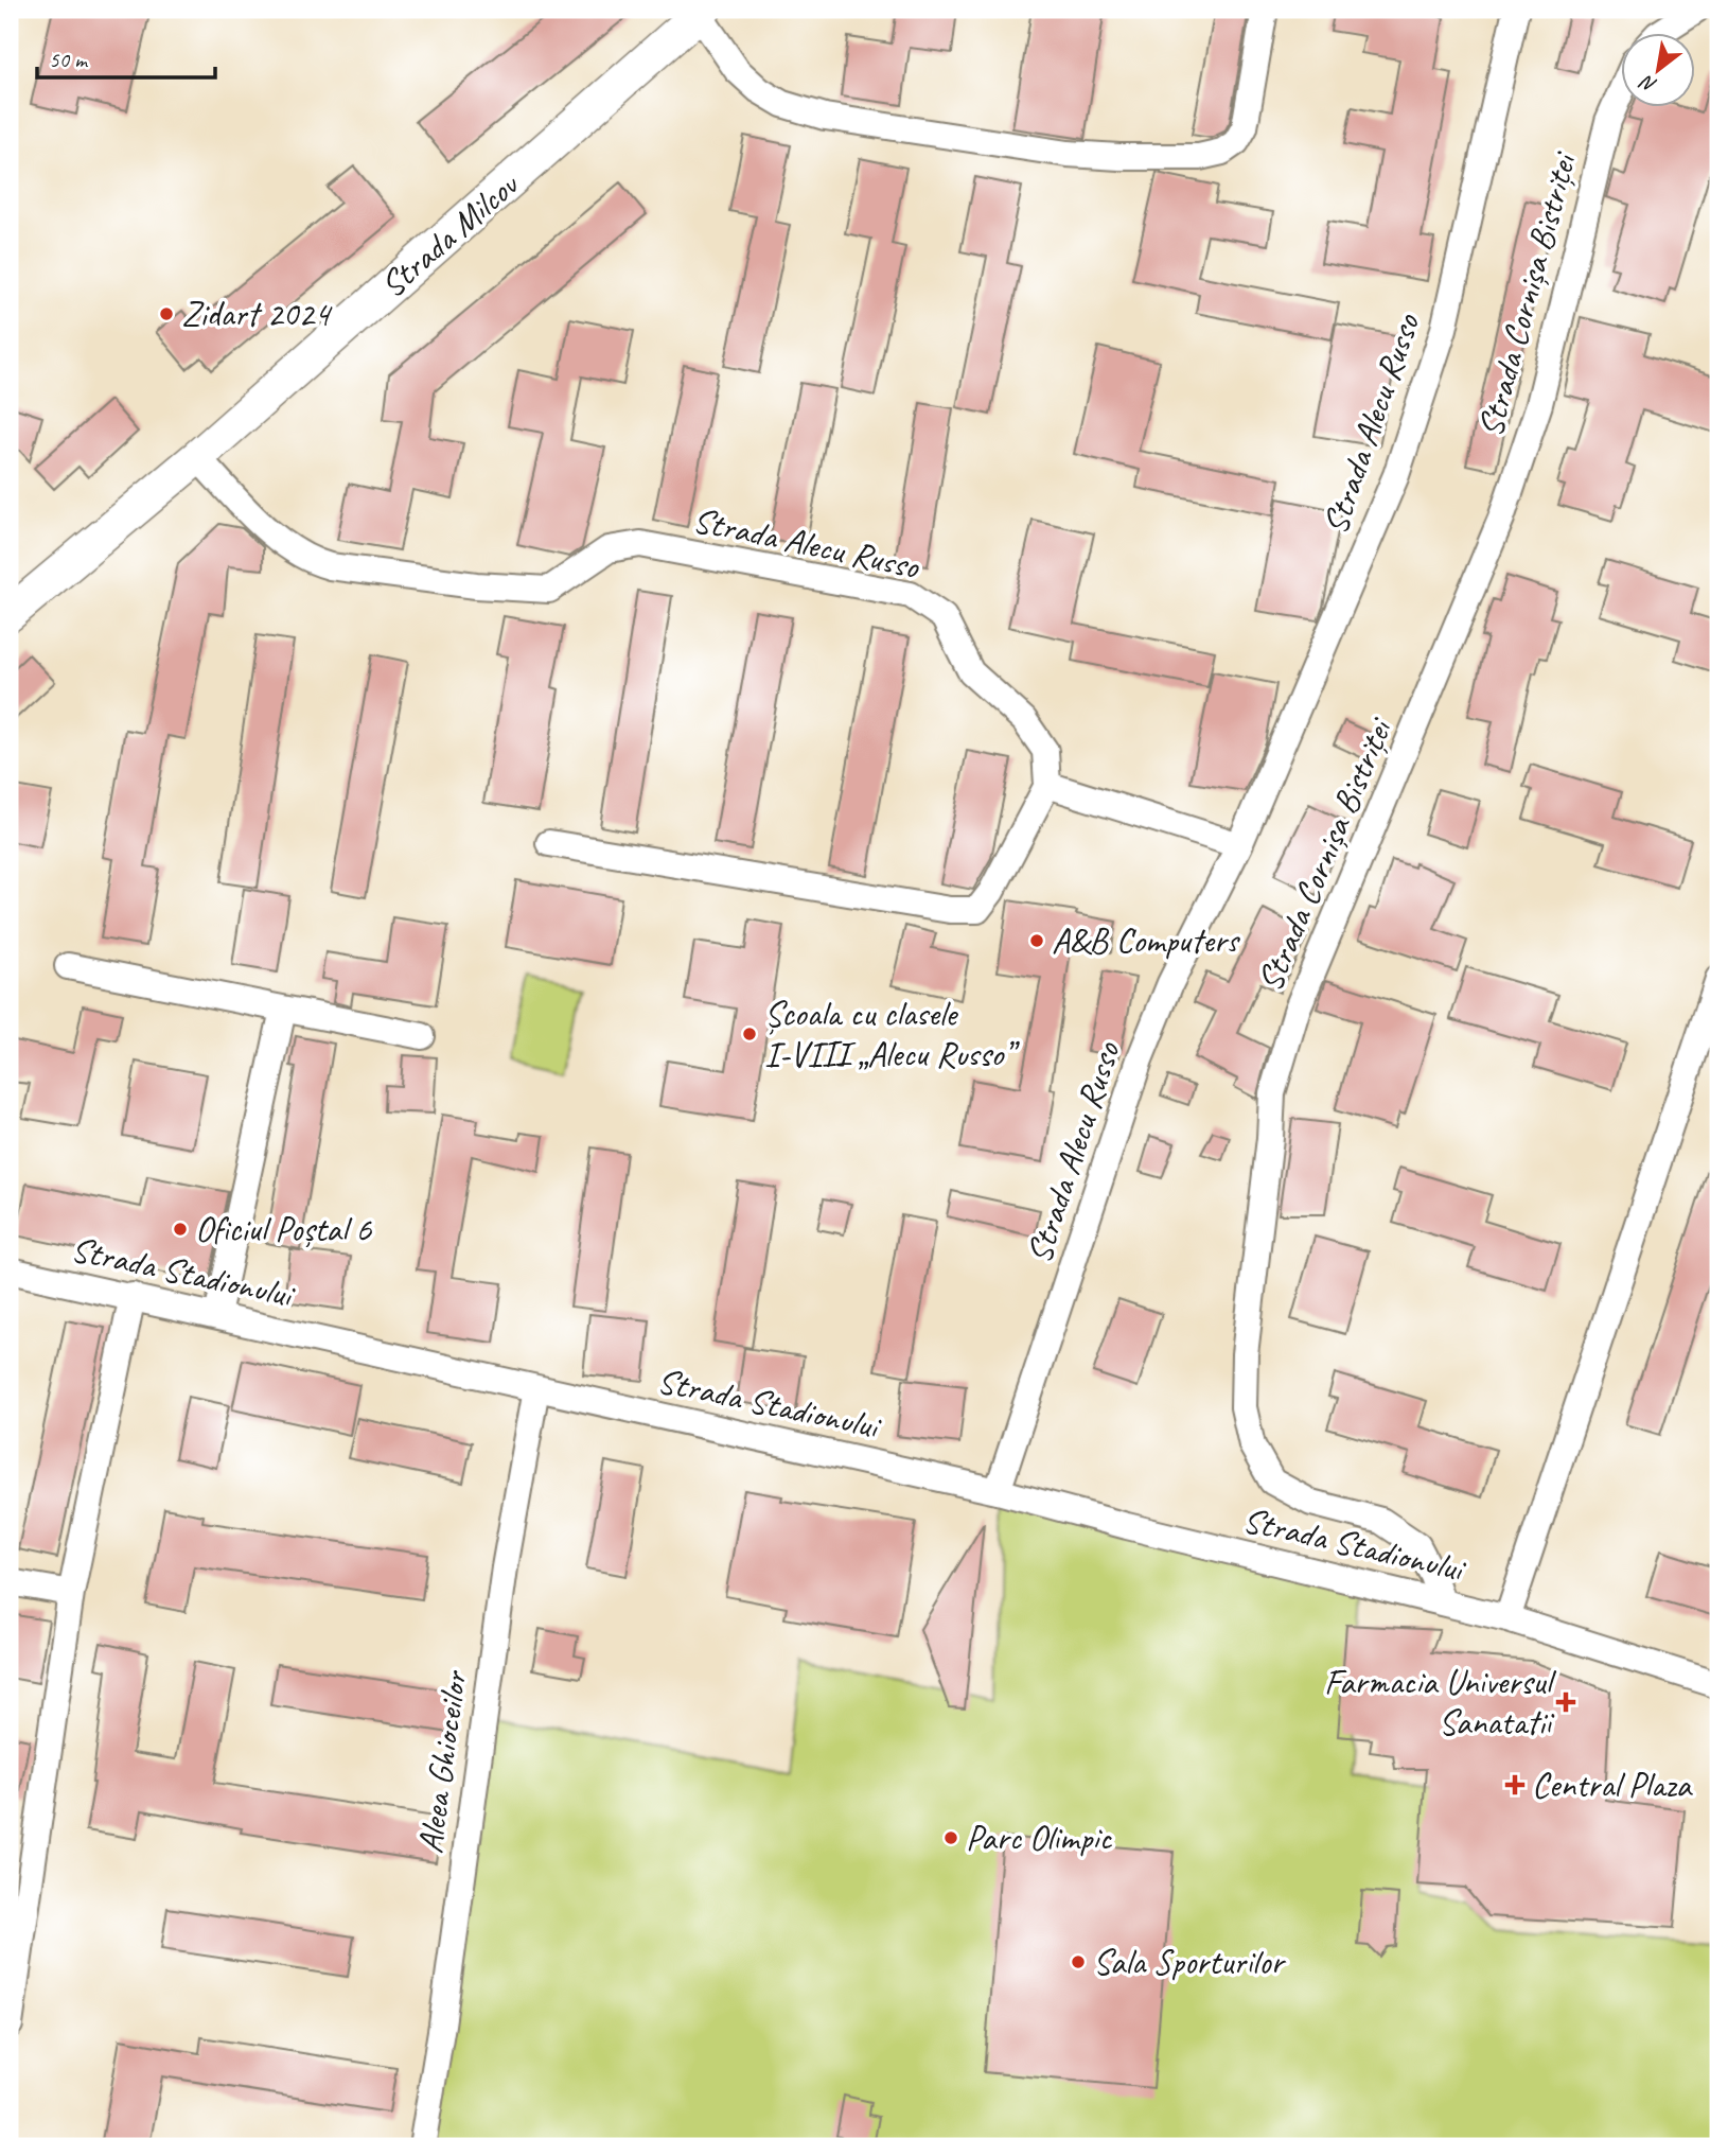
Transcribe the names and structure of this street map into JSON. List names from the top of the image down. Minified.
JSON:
{"streets":{"main road":["Strada Milcov"],"street":["Strada Cornișa Bistriței","Strada Alecu Russo","Strada Stadionului","Aleea Ghioceilor"]},"crossings":[["Strada Milcov","Strada Alecu Russo"],["Strada Cornișa Bistriței","Strada Stadionului"],["Strada Alecu Russo","Strada Stadionului"],["Strada Stadionului","Aleea Ghioceilor"]],"places":{"other":["Zidart 2024","A&B Computers","Școala cu clasele I-VIII „Alecu Russo”","Oficiul Poștal 6","Parc Olimpic","Sala Sporturilor"],"health":["Farmacia Universul Sanatatii","Central Plaza"]},"scale_bar":"50 m","north":"bottom left"}
